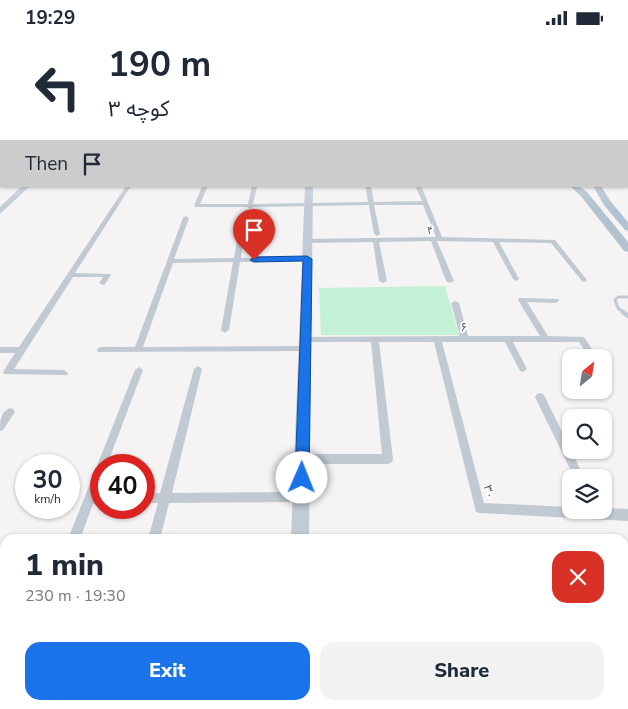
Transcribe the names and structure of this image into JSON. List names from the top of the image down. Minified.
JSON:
{"streets":{"street":["۴","۶","۳۰"]},"crossings":[["۶","۳۰"]],"north":"top right","page":{"status":"19:29","turn":["190 m","کوچه ۳"],"then":"Then","speed":"30 km/h","limit":"40","heading":["1 min","230 m · 19:30"],"buttons":["Exit","Share"]}}
